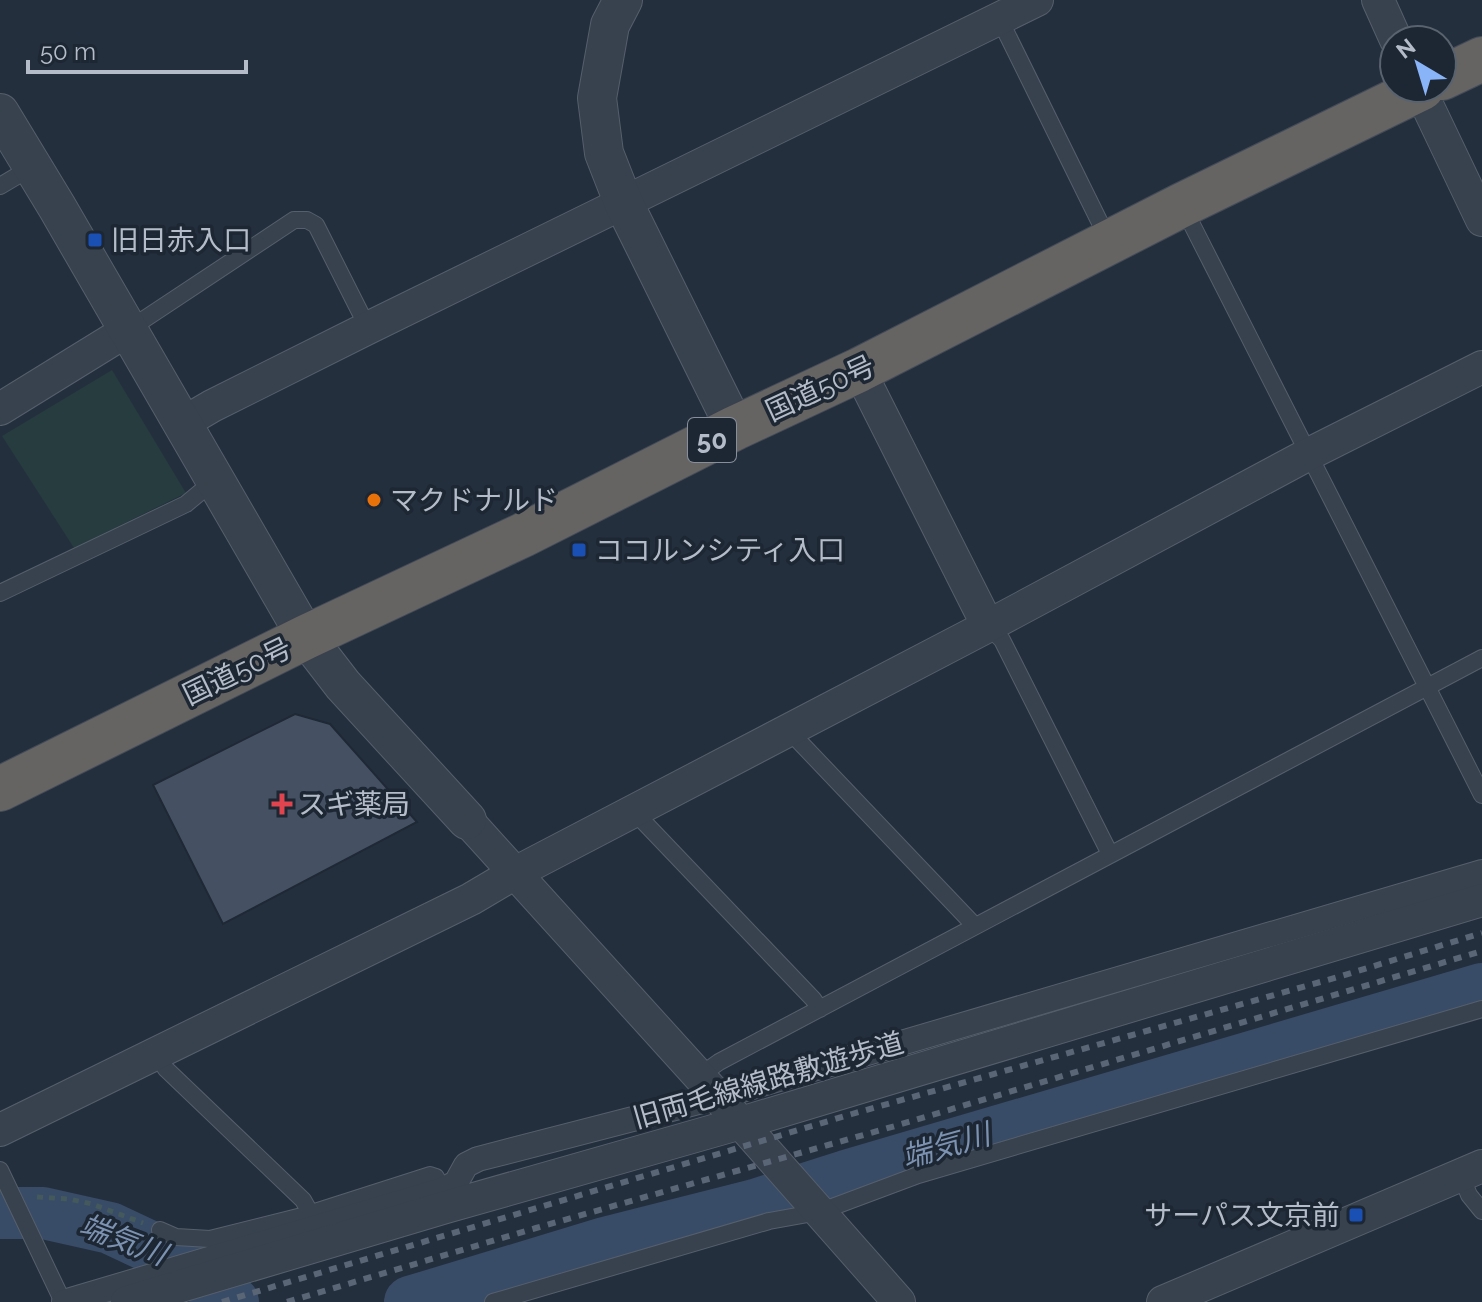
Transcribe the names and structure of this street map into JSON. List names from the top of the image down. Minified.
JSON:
{"streets":{"highway":["国道50号","50"],"street":["旧両毛線線路敷遊歩道"]},"water":["端気川"],"places":{"transit":["旧日赤入口","ココルンシティ入口","サーパス文京前"],"other":["マクドナルド"],"health":["スギ薬局"]},"scale_bar":"50 m","north":"top left"}
